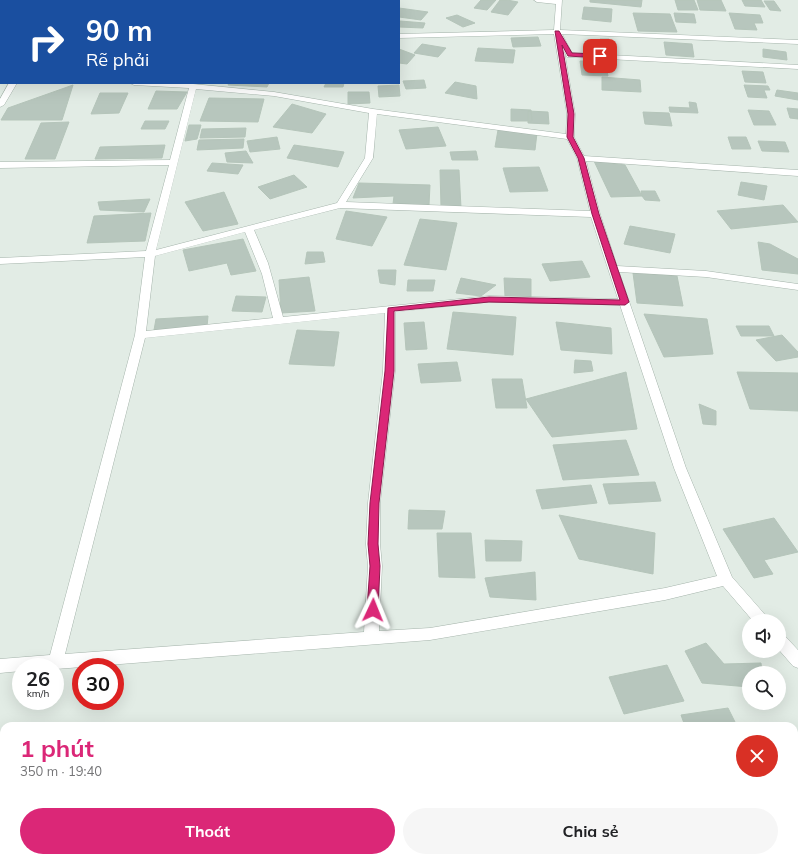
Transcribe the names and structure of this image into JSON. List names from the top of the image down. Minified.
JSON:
{"page":{"turn":["90 m","Rẽ phải"],"speed":"26 km/h","limit":"30","heading":["1 phút","350 m · 19:40"],"buttons":["Thoát","Chia sẻ"]}}
